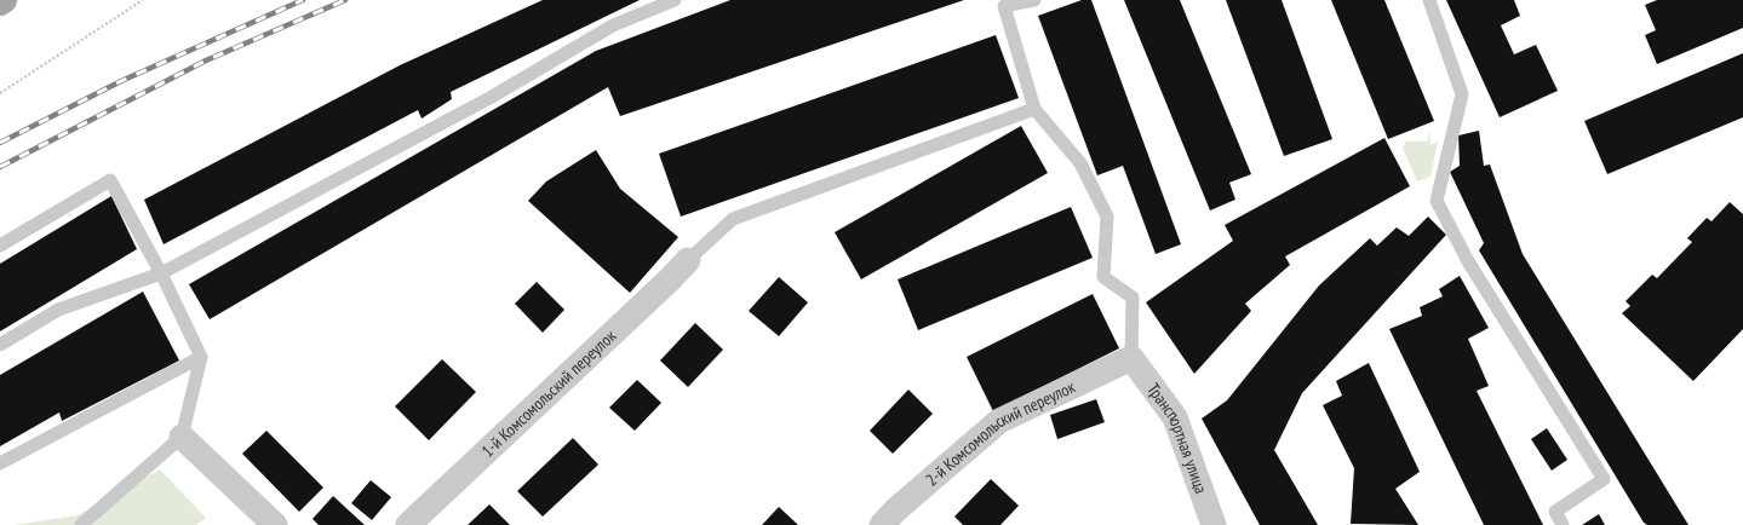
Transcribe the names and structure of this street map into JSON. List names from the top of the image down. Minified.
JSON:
{"streets":{"street":["1-й Комсомольский переулок","2-й Комсомольский переулок","Транспортная улица"]},"crossings":[["2-й Комсомольский переулок","Транспортная улица"]]}
